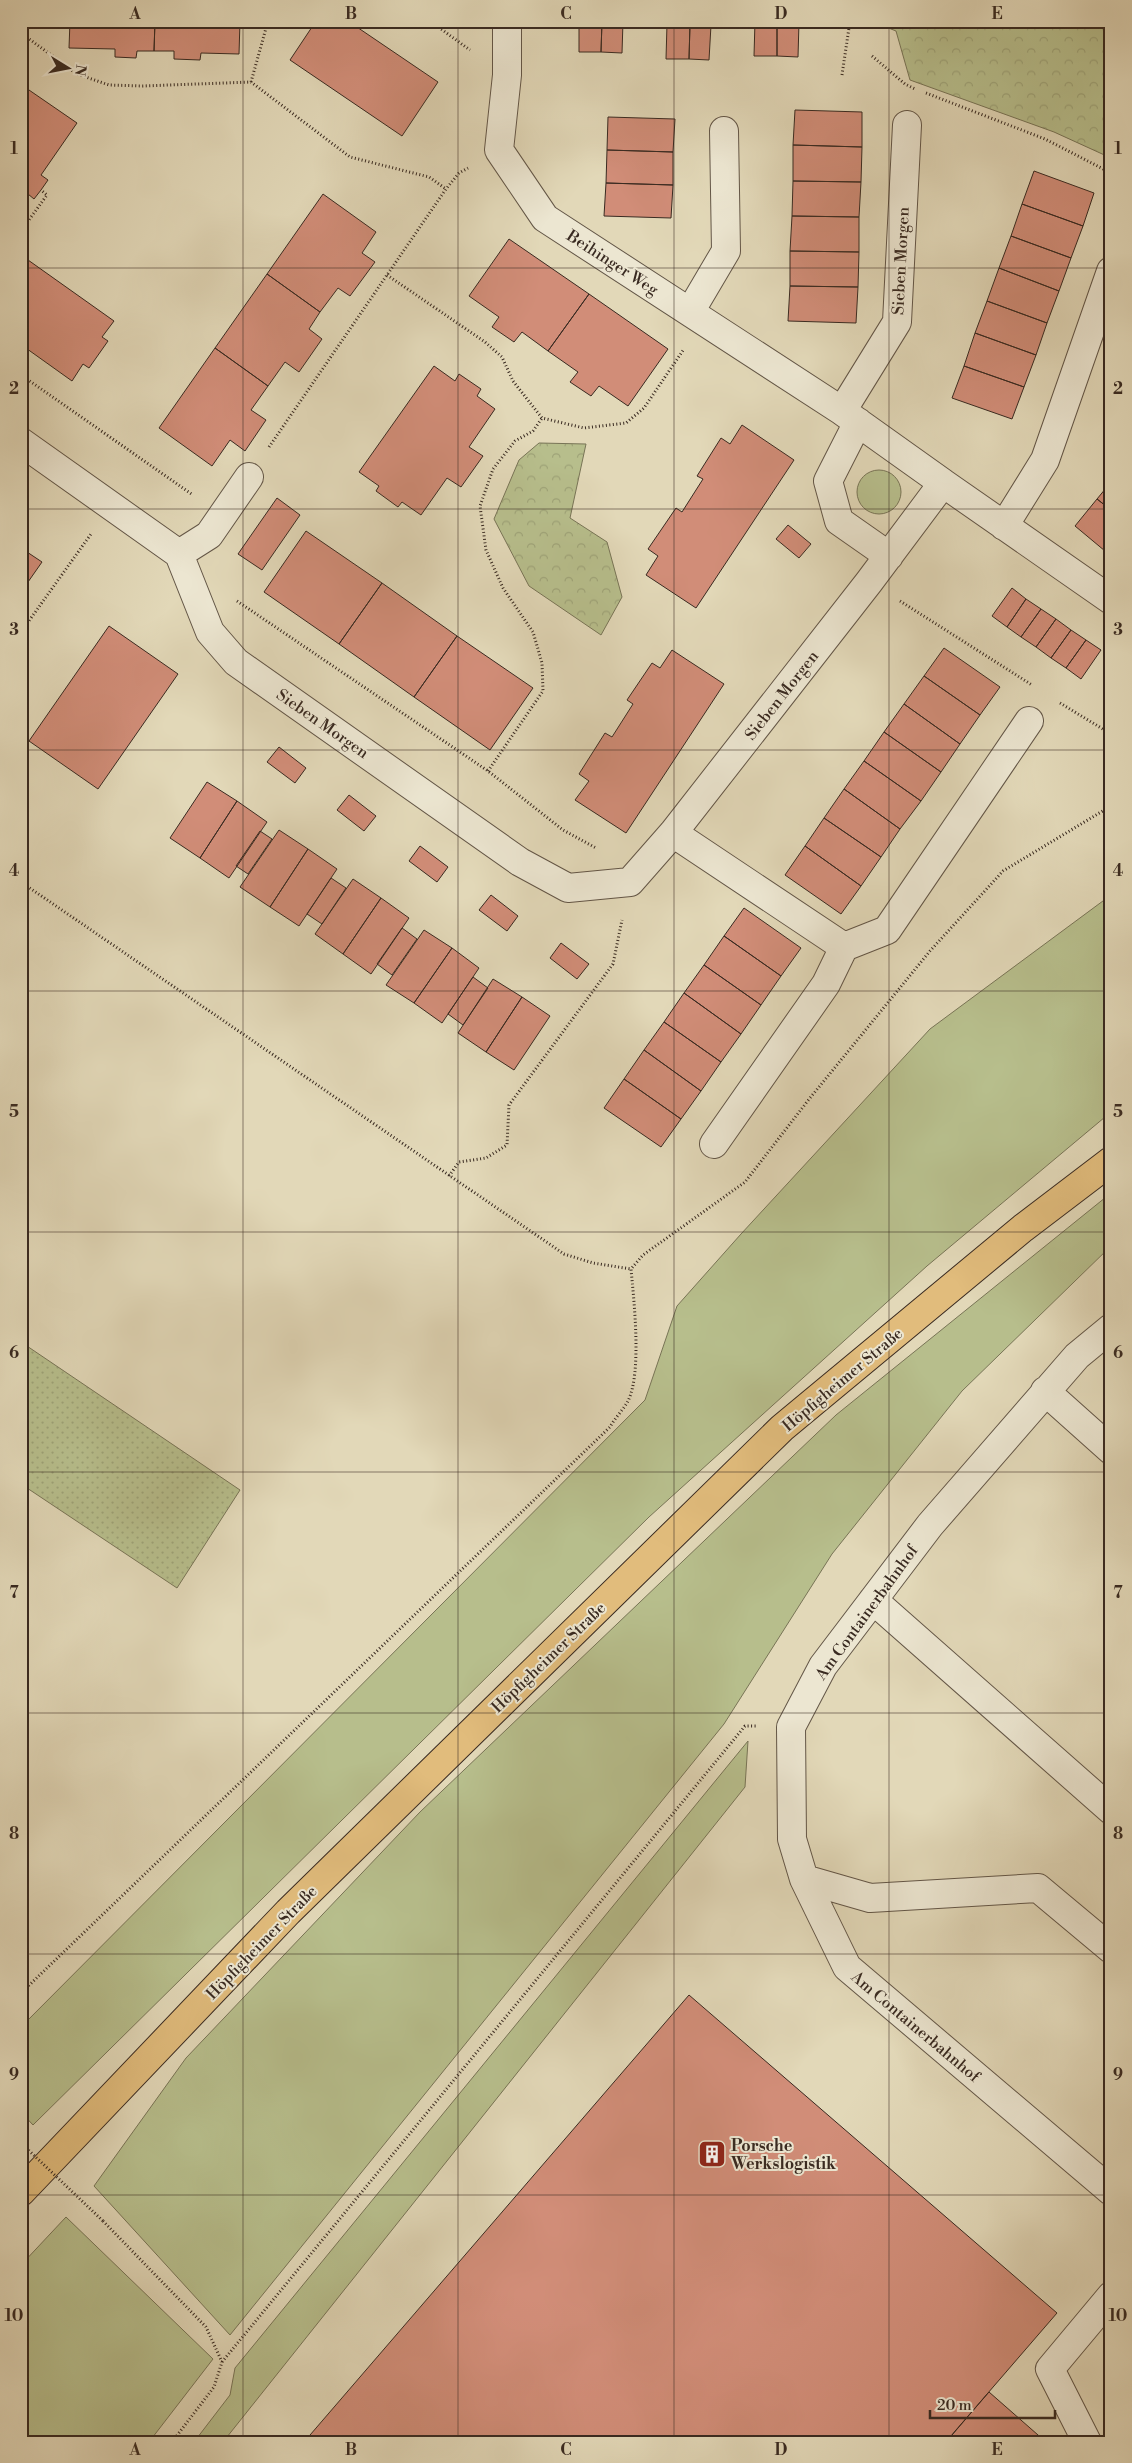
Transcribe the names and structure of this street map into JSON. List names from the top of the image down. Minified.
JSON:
{"streets":{"main road":["Höpfigheimer Straße"],"street":["Sieben Morgen","Beihinger Weg","Am Containerbahnhof"]},"crossings":[["Sieben Morgen","Beihinger Weg"]],"places":{"building":["Porsche Werkslogistik"]},"scale_bar":"20 m","north":"right","grid":{"columns":["A","B","C","D","E"],"rows":["1","2","3","4","5","6","7","8","9","10"]}}
